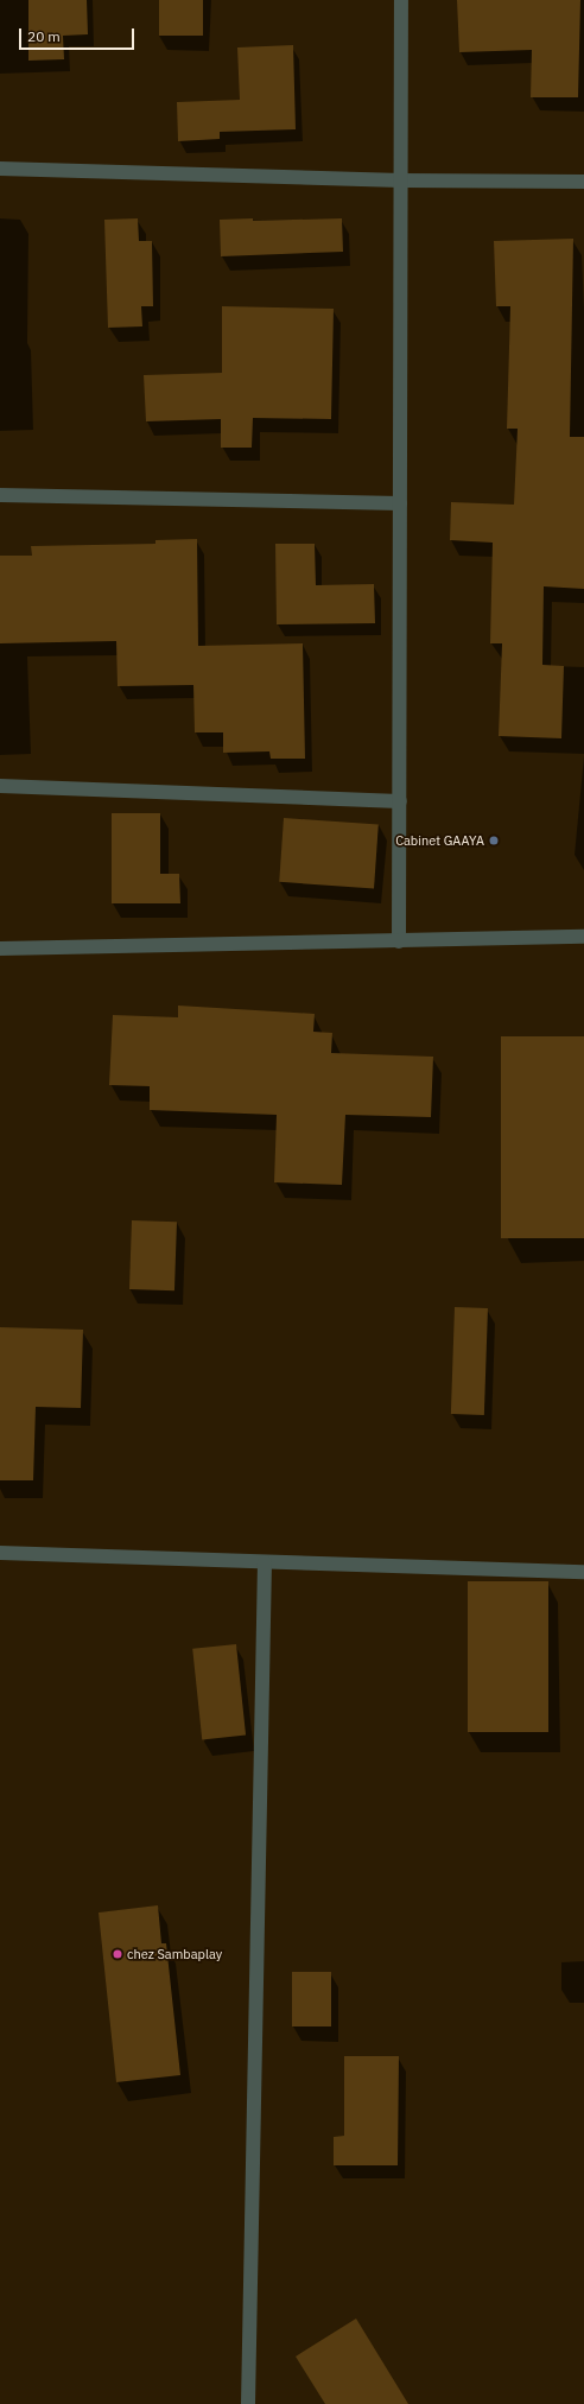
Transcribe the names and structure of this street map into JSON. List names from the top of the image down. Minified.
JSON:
{"places":["Cabinet GAAYA","chez Sambaplay"],"scale_bar":"20 m"}
